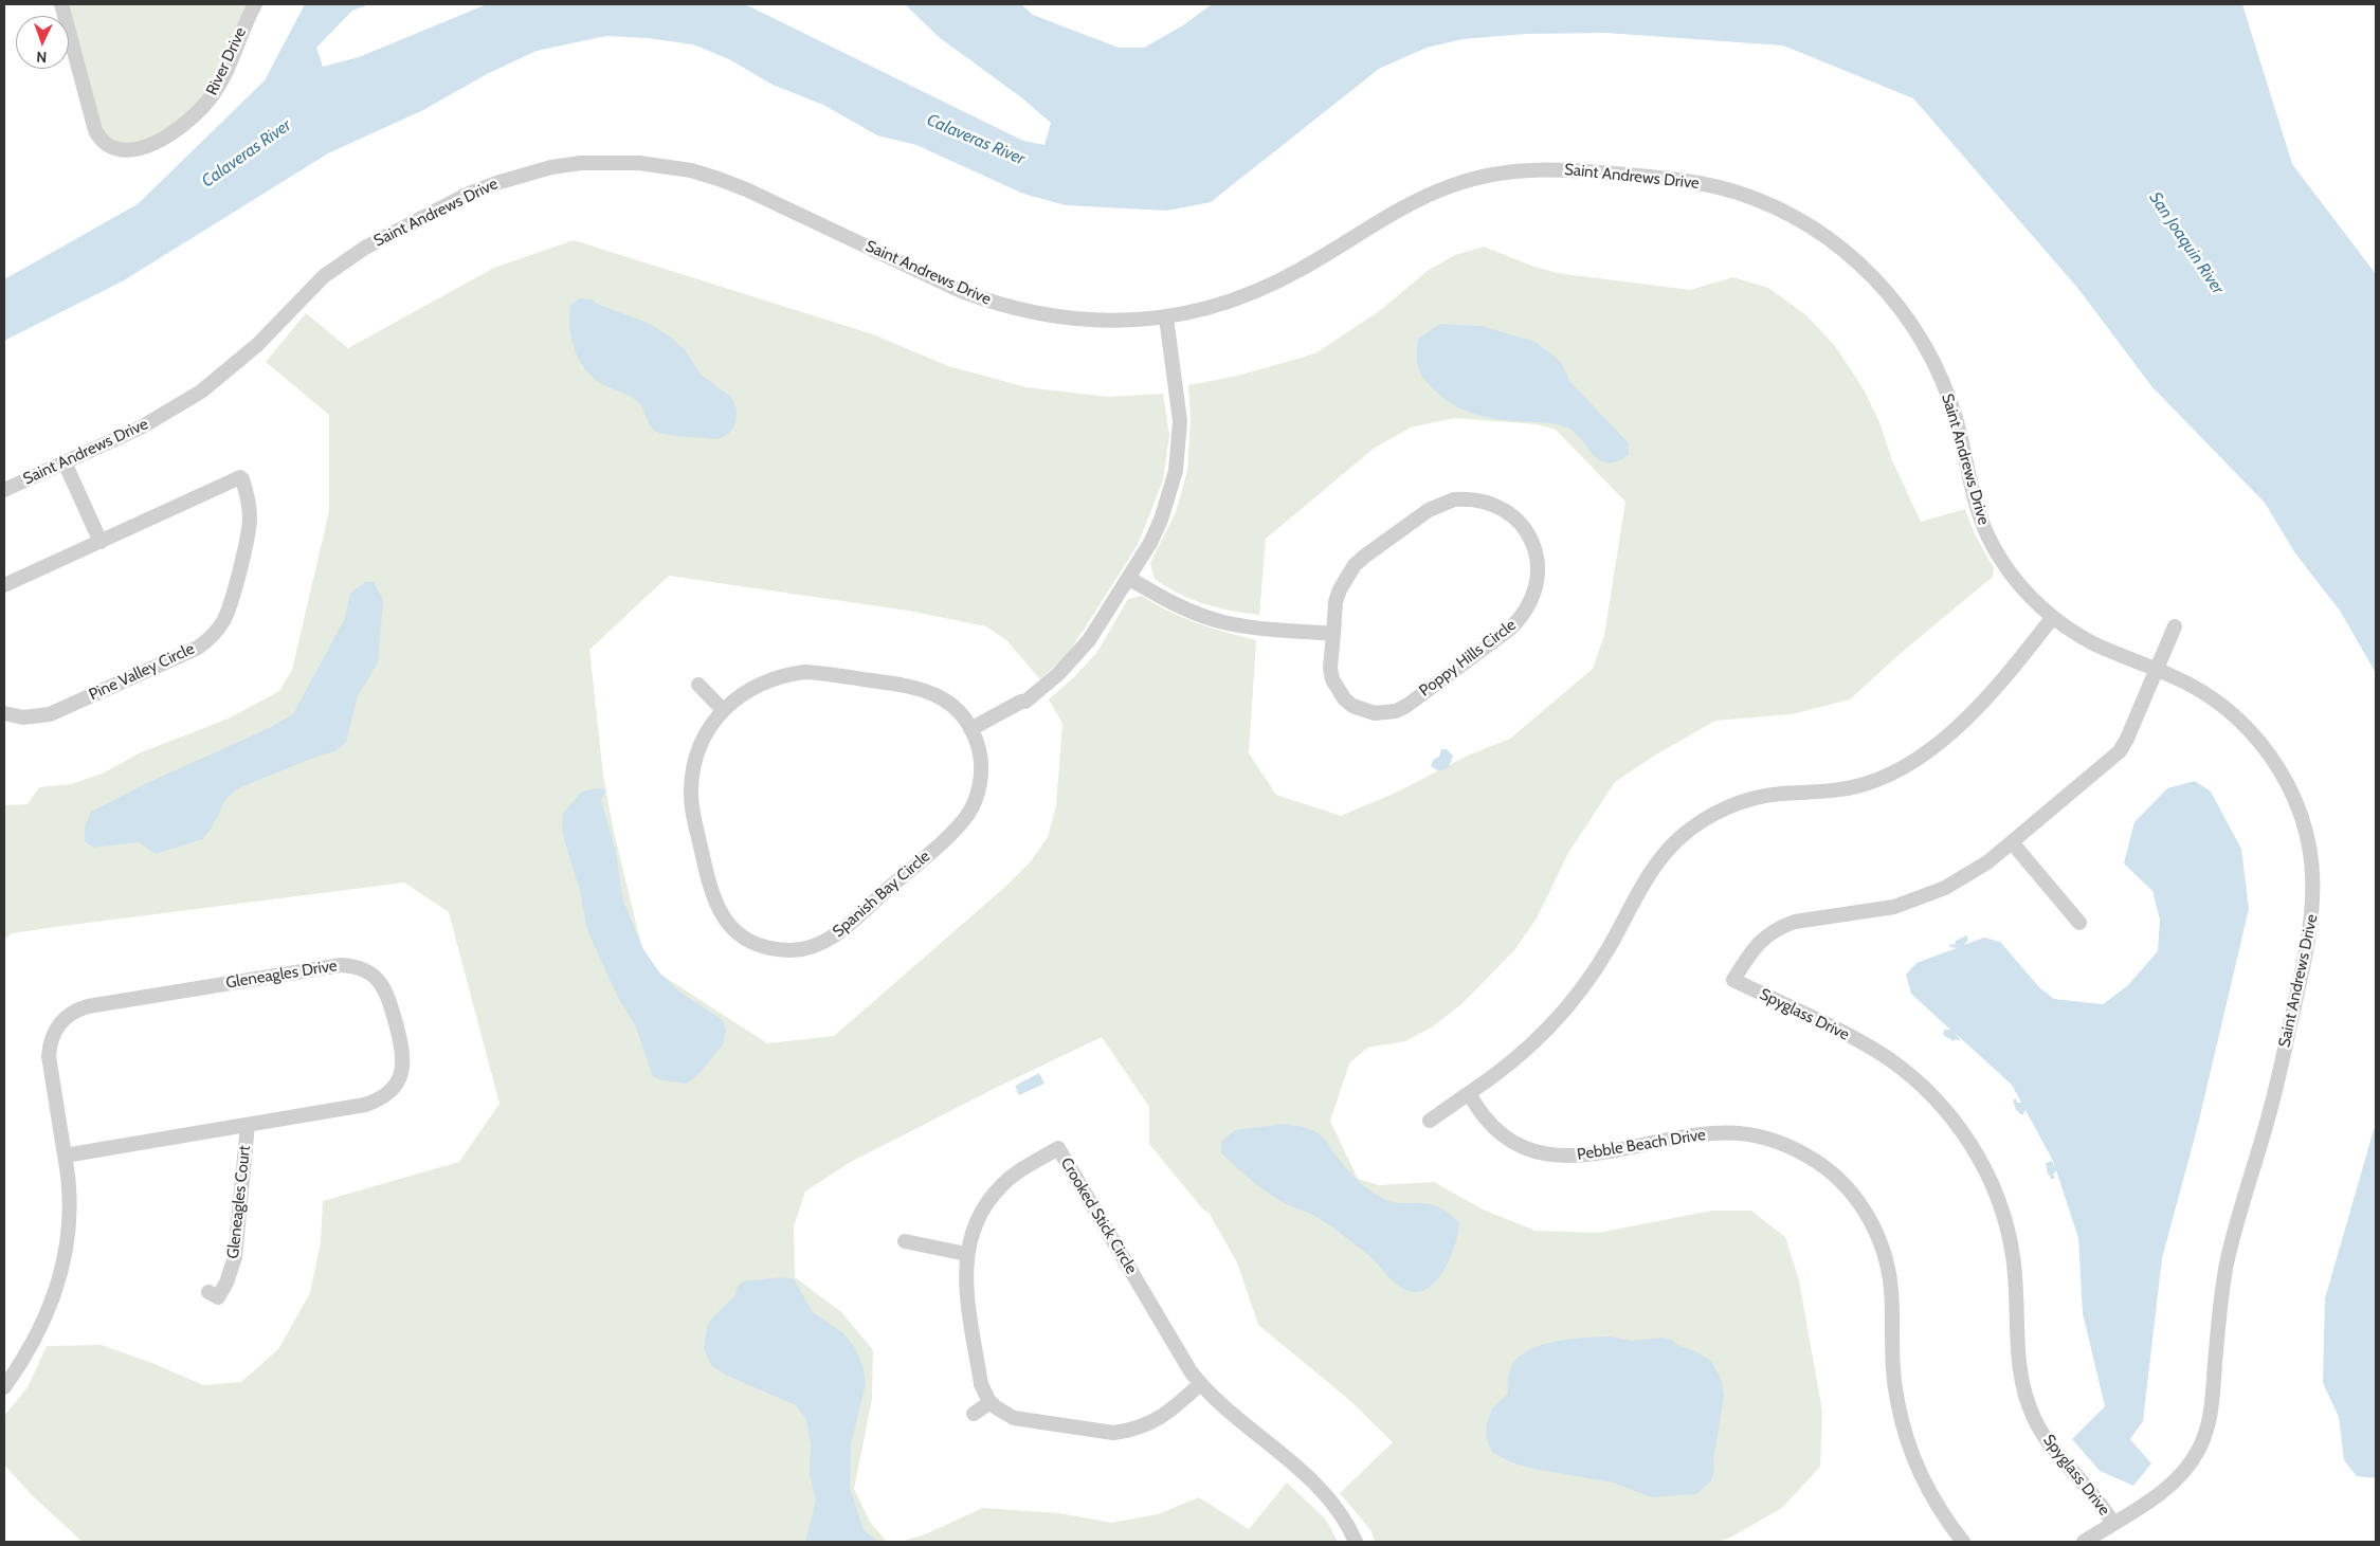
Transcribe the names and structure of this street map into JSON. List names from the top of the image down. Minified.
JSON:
{"streets":{"street":["River Drive","Saint Andrews Drive","Poppy Hills Circle","Pine Valley Circle","Spanish Bay Circle","Gleneagles Drive","Spyglass Drive","Pebble Beach Drive","Gleneagles Court","Crooked Stick Circle"]},"crossings":[["Saint Andrews Drive","Spyglass Drive"],["Gleneagles Drive","Gleneagles Court"]],"water":["Calaveras River","San Joaquin River"],"north":"bottom"}
